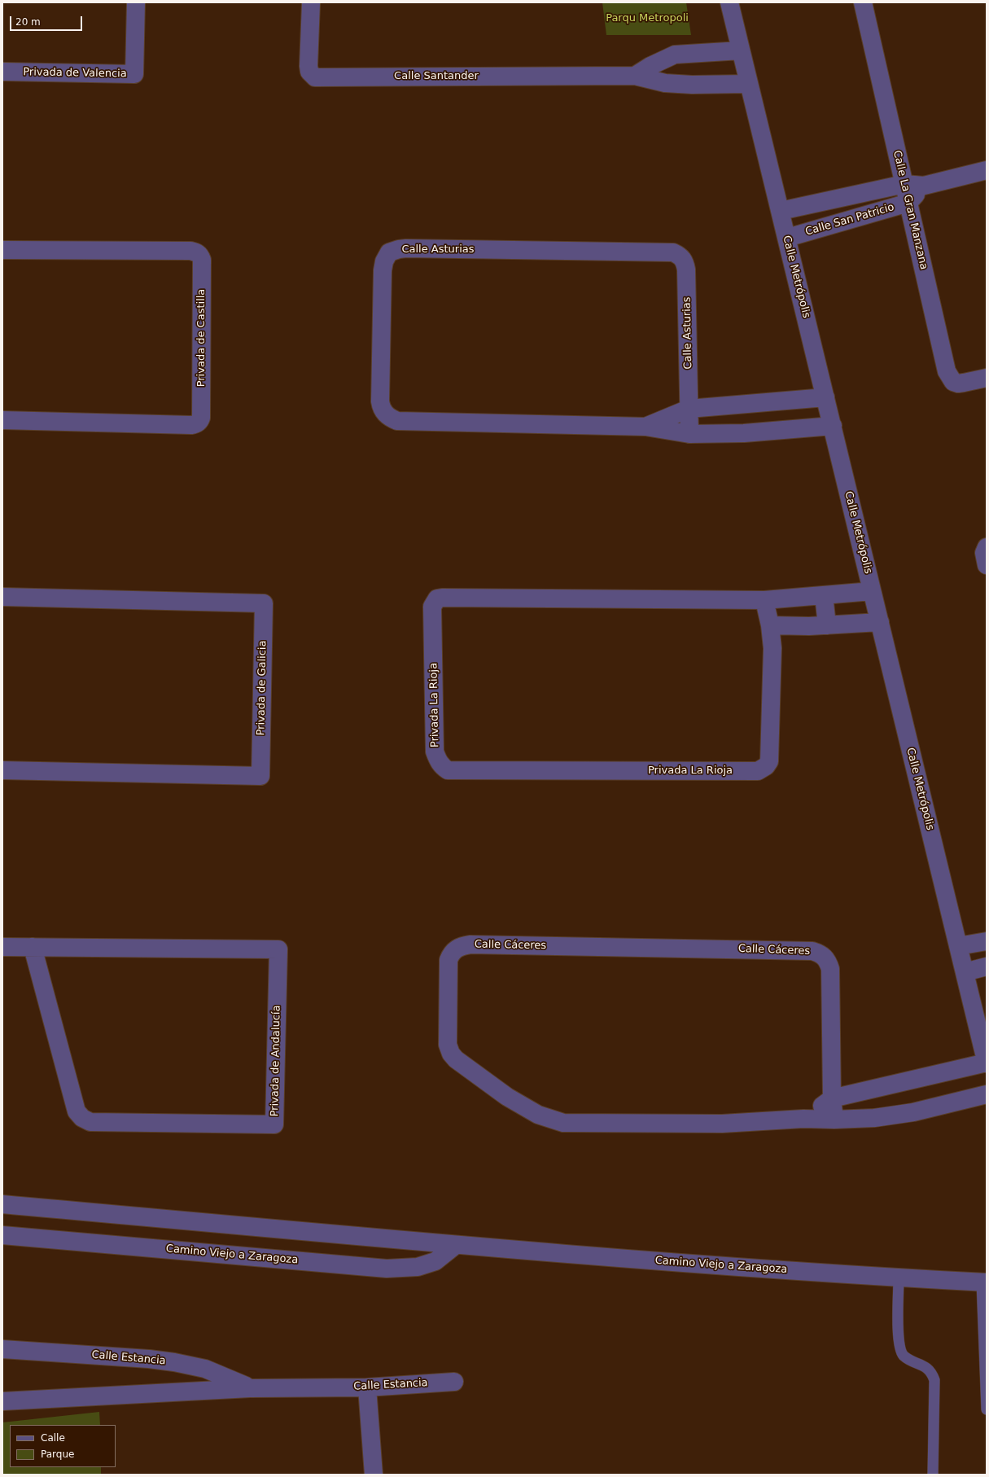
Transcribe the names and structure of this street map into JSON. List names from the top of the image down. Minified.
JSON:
{"streets":{"street":["Privada de Valencia","Calle Santander","Calle La Gran Manzana","Calle San Patricio","Calle Asturias","Calle Metrópolis","Privada de Castilla","Privada de Galicia","Privada La Rioja","Calle Cáceres","Privada de Andalucía","Camino Viejo a Zaragoza","Calle Estancia"]},"crossings":[["Calle Santander","Calle Metrópolis"],["Calle La Gran Manzana","Calle San Patricio"],["Calle San Patricio","Calle Metrópolis"],["Calle Asturias","Calle Metrópolis"],["Calle Metrópolis","Privada La Rioja"]],"parks":["Parqu Metropoli"],"legend":["Calle","Parque"],"scale_bar":"20 m"}
